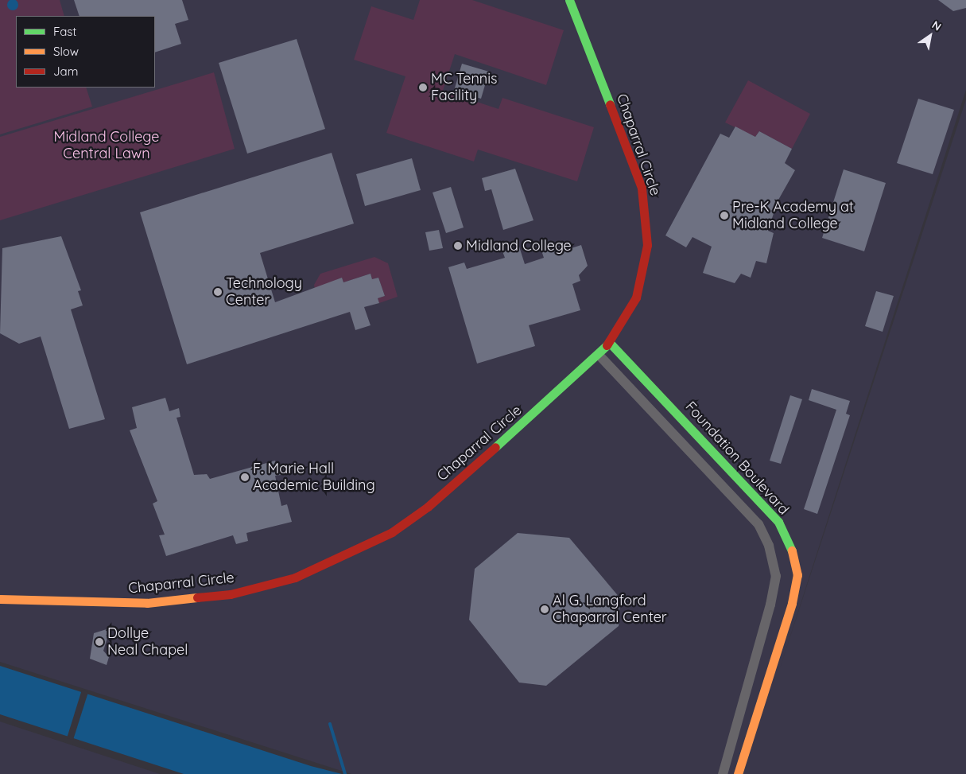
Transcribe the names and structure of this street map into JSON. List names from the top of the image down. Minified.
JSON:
{"streets":{"street":["Chaparral Circle","Foundation Boulevard"]},"crossings":[["Chaparral Circle","Foundation Boulevard"]],"parks":["Midland College Central Lawn"],"places":["MC Tennis Facility","Pre-K Academy at Midland College","Midland College","Technology Center","F. Marie Hall Academic Building","Al G. Langford Chaparral Center","Dollye Neal Chapel"],"legend":["Fast","Slow","Jam"],"north":"top right"}
